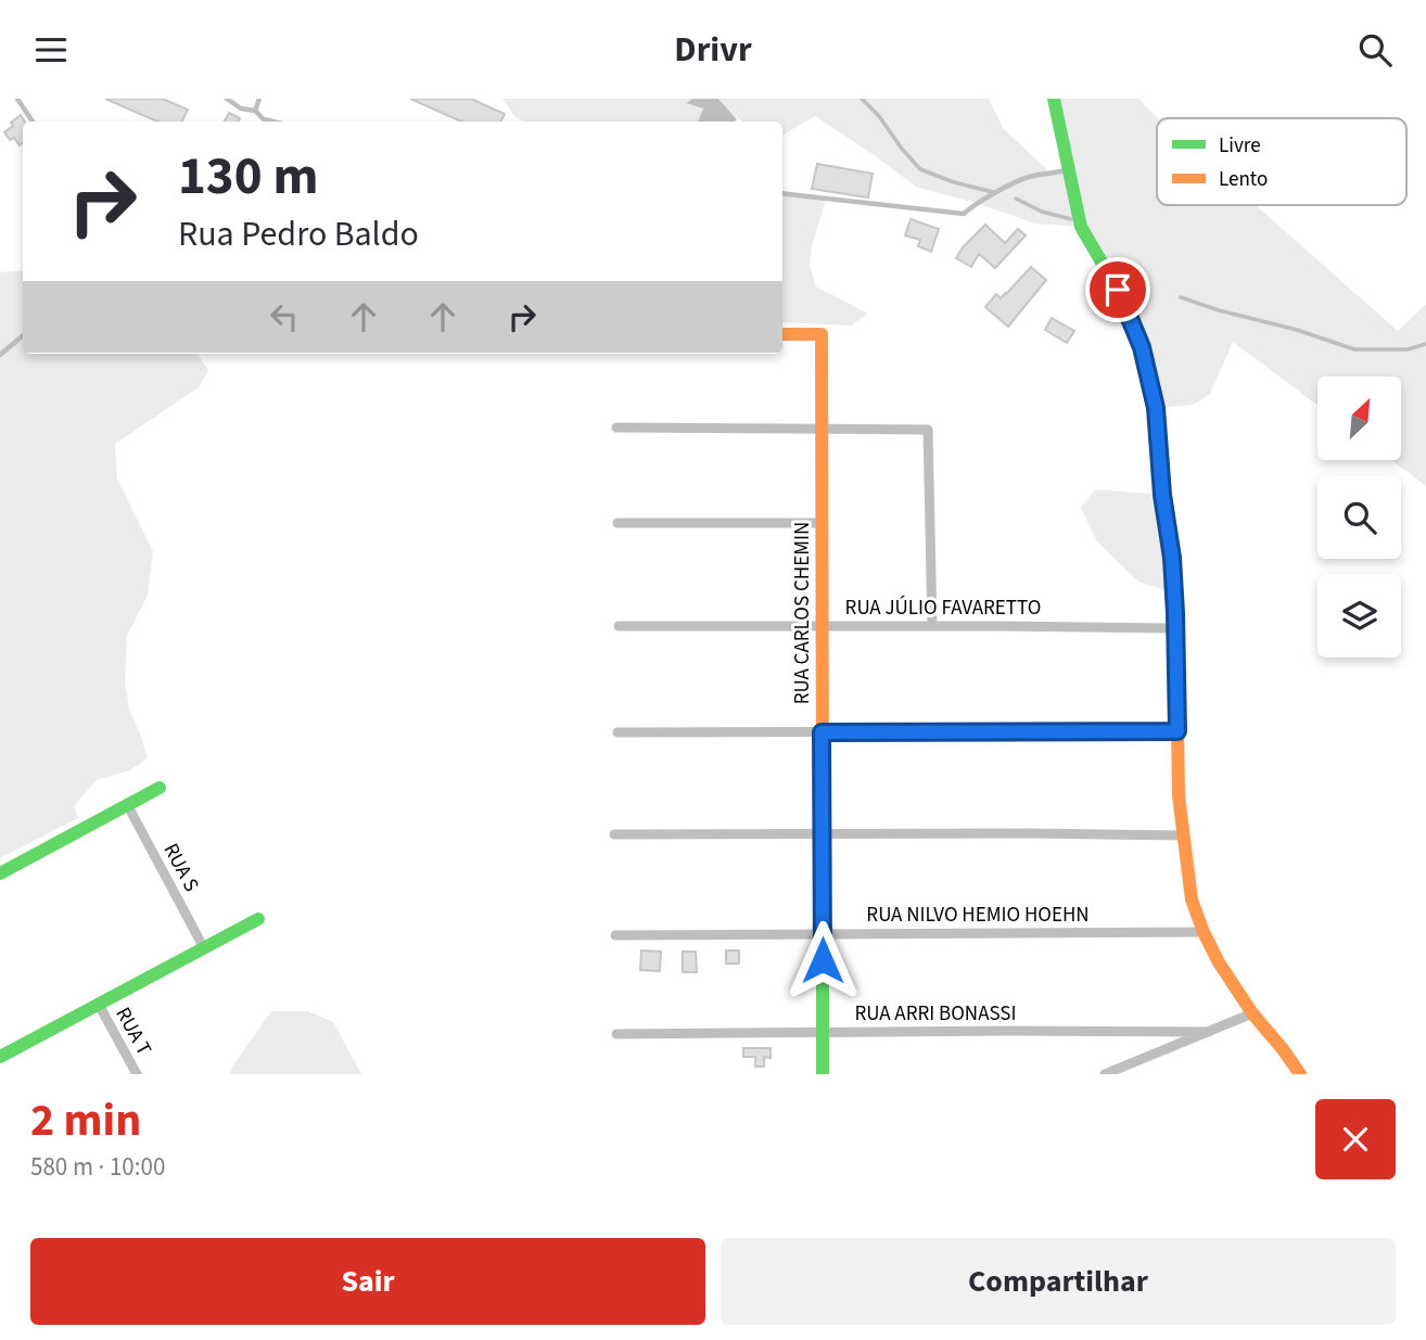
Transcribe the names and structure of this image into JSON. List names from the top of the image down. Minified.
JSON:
{"streets":{"street":["RUA JÚLIO FAVARETTO","RUA CARLOS CHEMIN","RUA S","RUA NILVO HEMIO HOEHN","RUA ARRI BONASSI","RUA T"]},"crossings":[["RUA JÚLIO FAVARETTO","RUA CARLOS CHEMIN"],["RUA CARLOS CHEMIN","RUA NILVO HEMIO HOEHN"],["RUA CARLOS CHEMIN","RUA ARRI BONASSI"]],"legend":["Livre","Lento"],"north":"top right","page":{"header":"Drivr","turn":["130 m","Rua Pedro Baldo"],"heading":["2 min","580 m · 10:00"],"buttons":["Sair","Compartilhar"]}}
